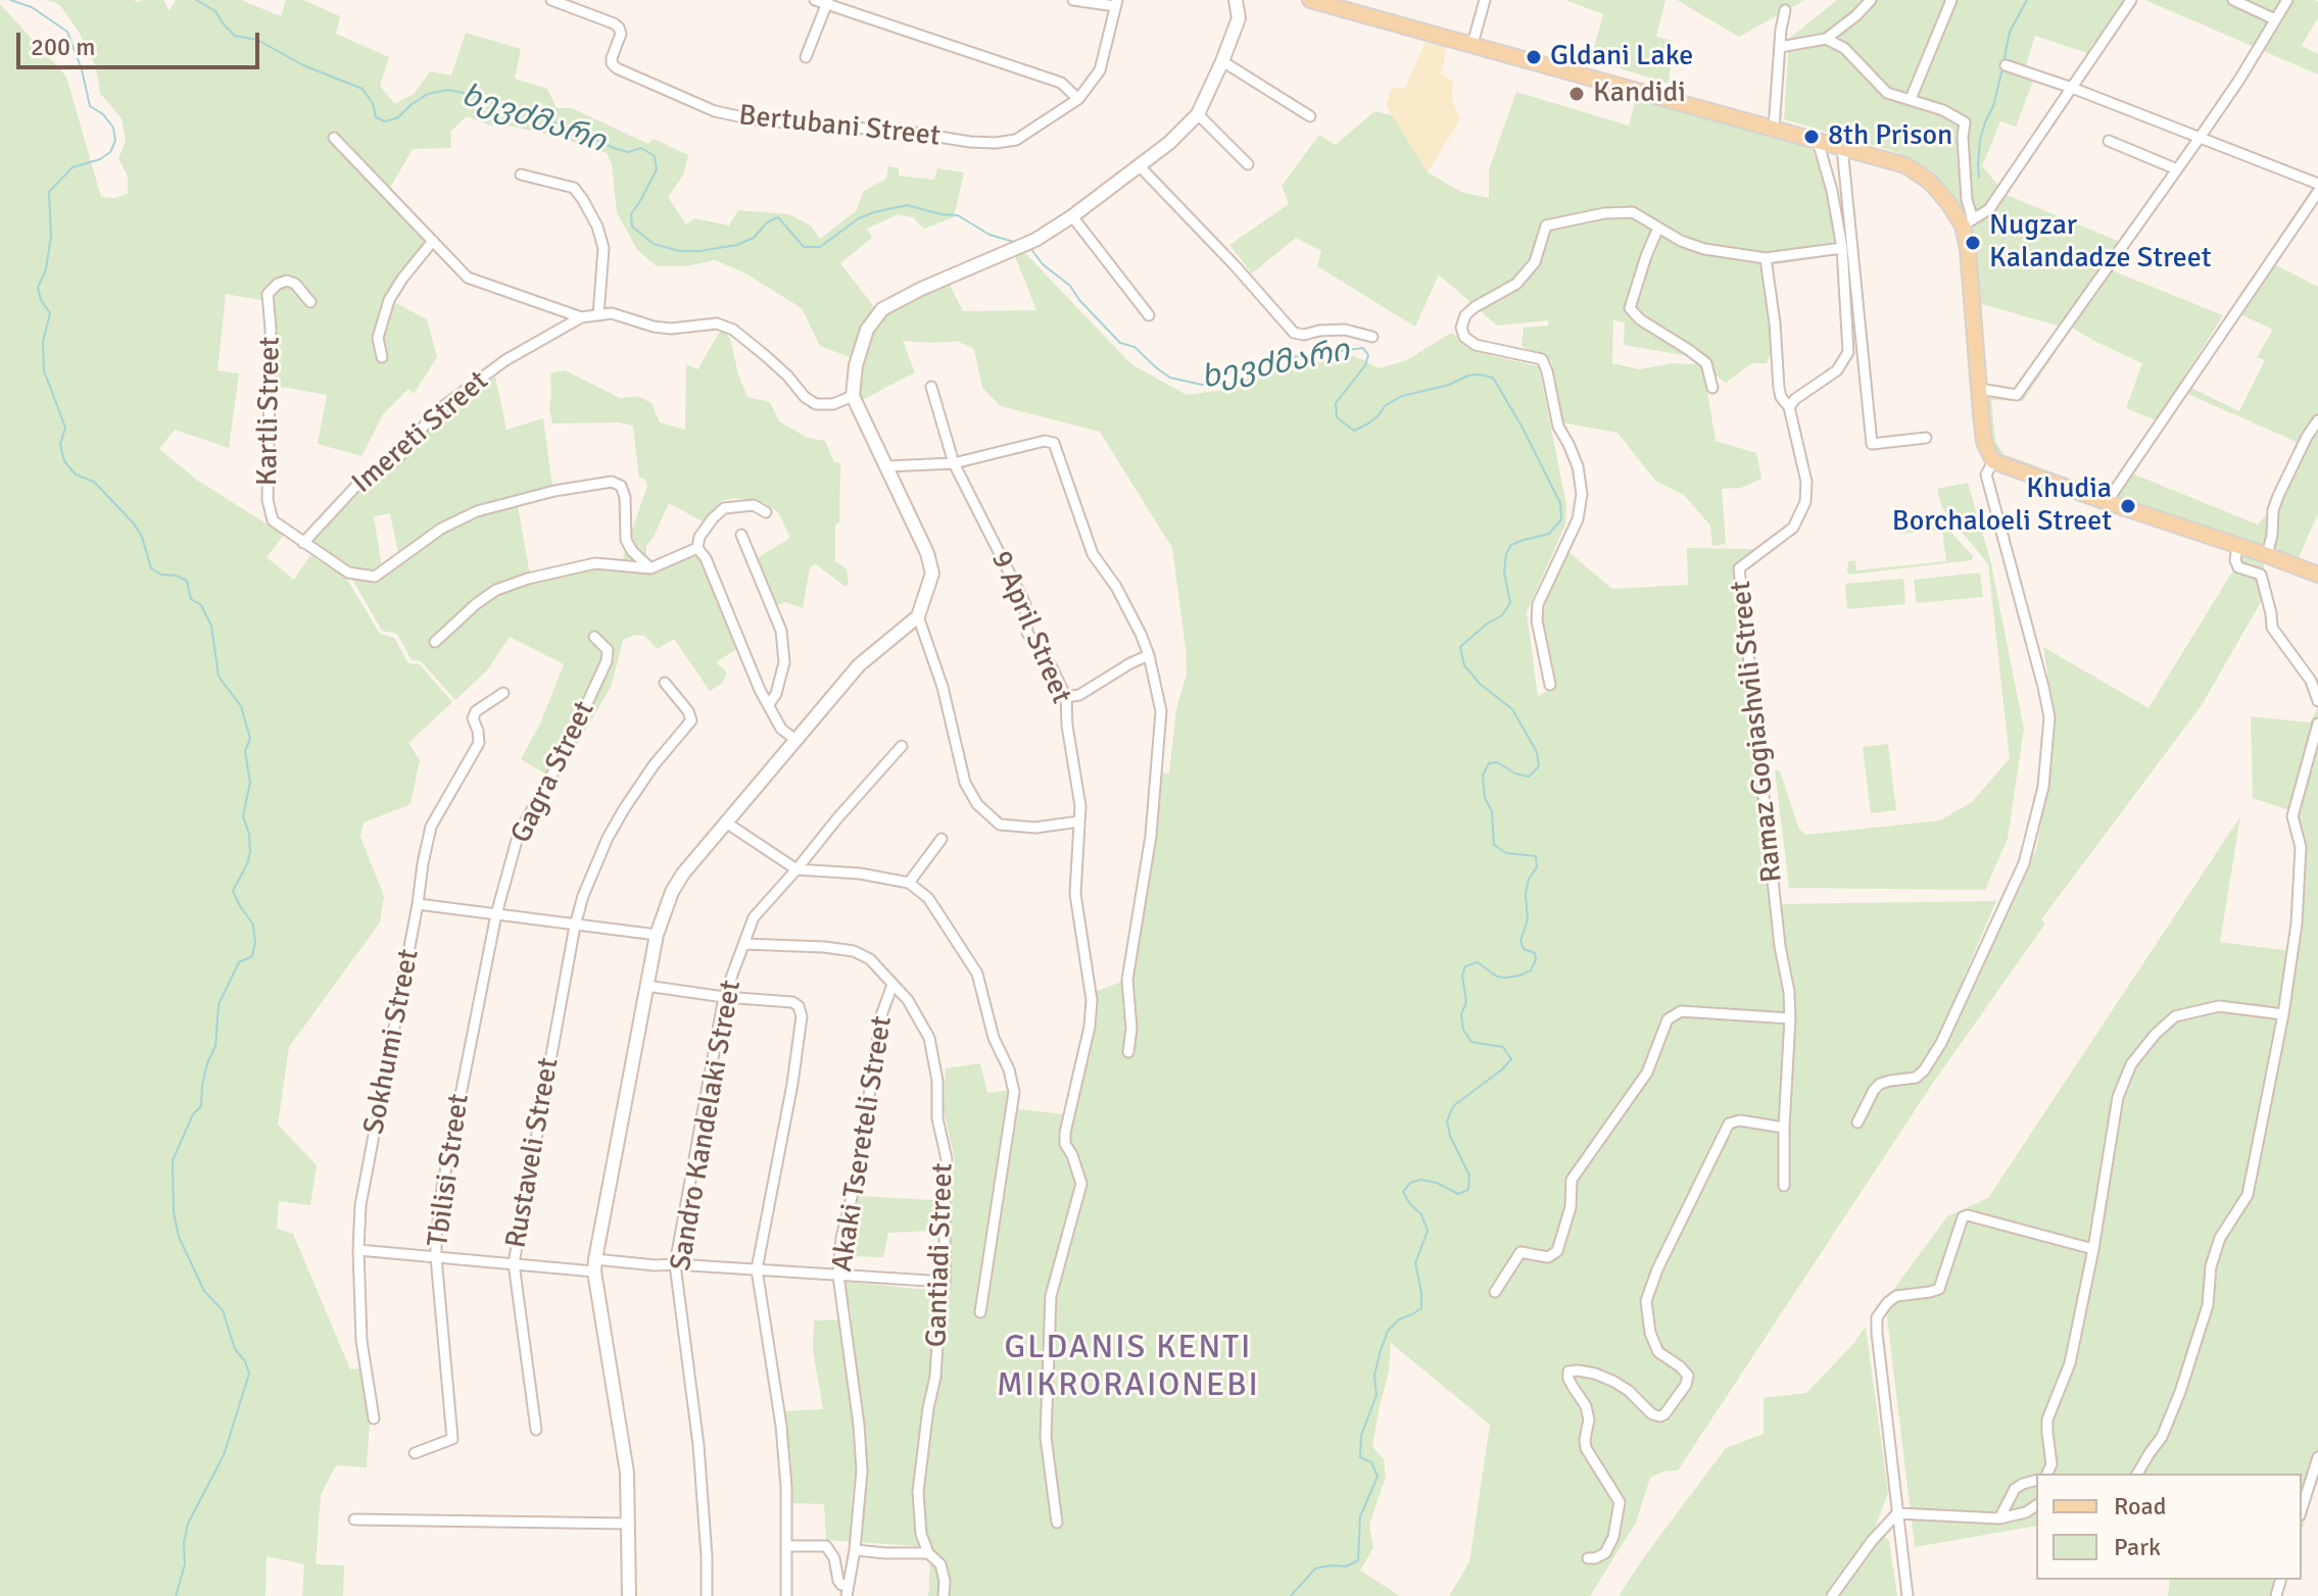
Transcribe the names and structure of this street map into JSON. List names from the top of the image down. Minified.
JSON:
{"streets":{"street":["Bertubani Street","Kartli Street","Imereti Street","9 April Street","Ramaz Gogiashvili Street","Gagra Street","Sokhumi Street","Sandro Kandelaki Street","Akaki Tsereteli Street","Rustaveli Street","Tbilisi Street","Gantiadi Street"]},"crossings":[["Kartli Street","Imereti Street"],["Gagra Street","Tbilisi Street"],["Sandro Kandelaki Street","Gantiadi Street"],["Akaki Tsereteli Street","Gantiadi Street"]],"districts":["GLDANIS KENTI MIKRORAIONEBI"],"water":["ხევძმარი"],"places":["Gldani Lake","Kandidi","8th Prison","Nugzar Kalandadze Street","Khudia Borchaloeli Street"],"legend":["Road","Park"],"scale_bar":"200 m"}
